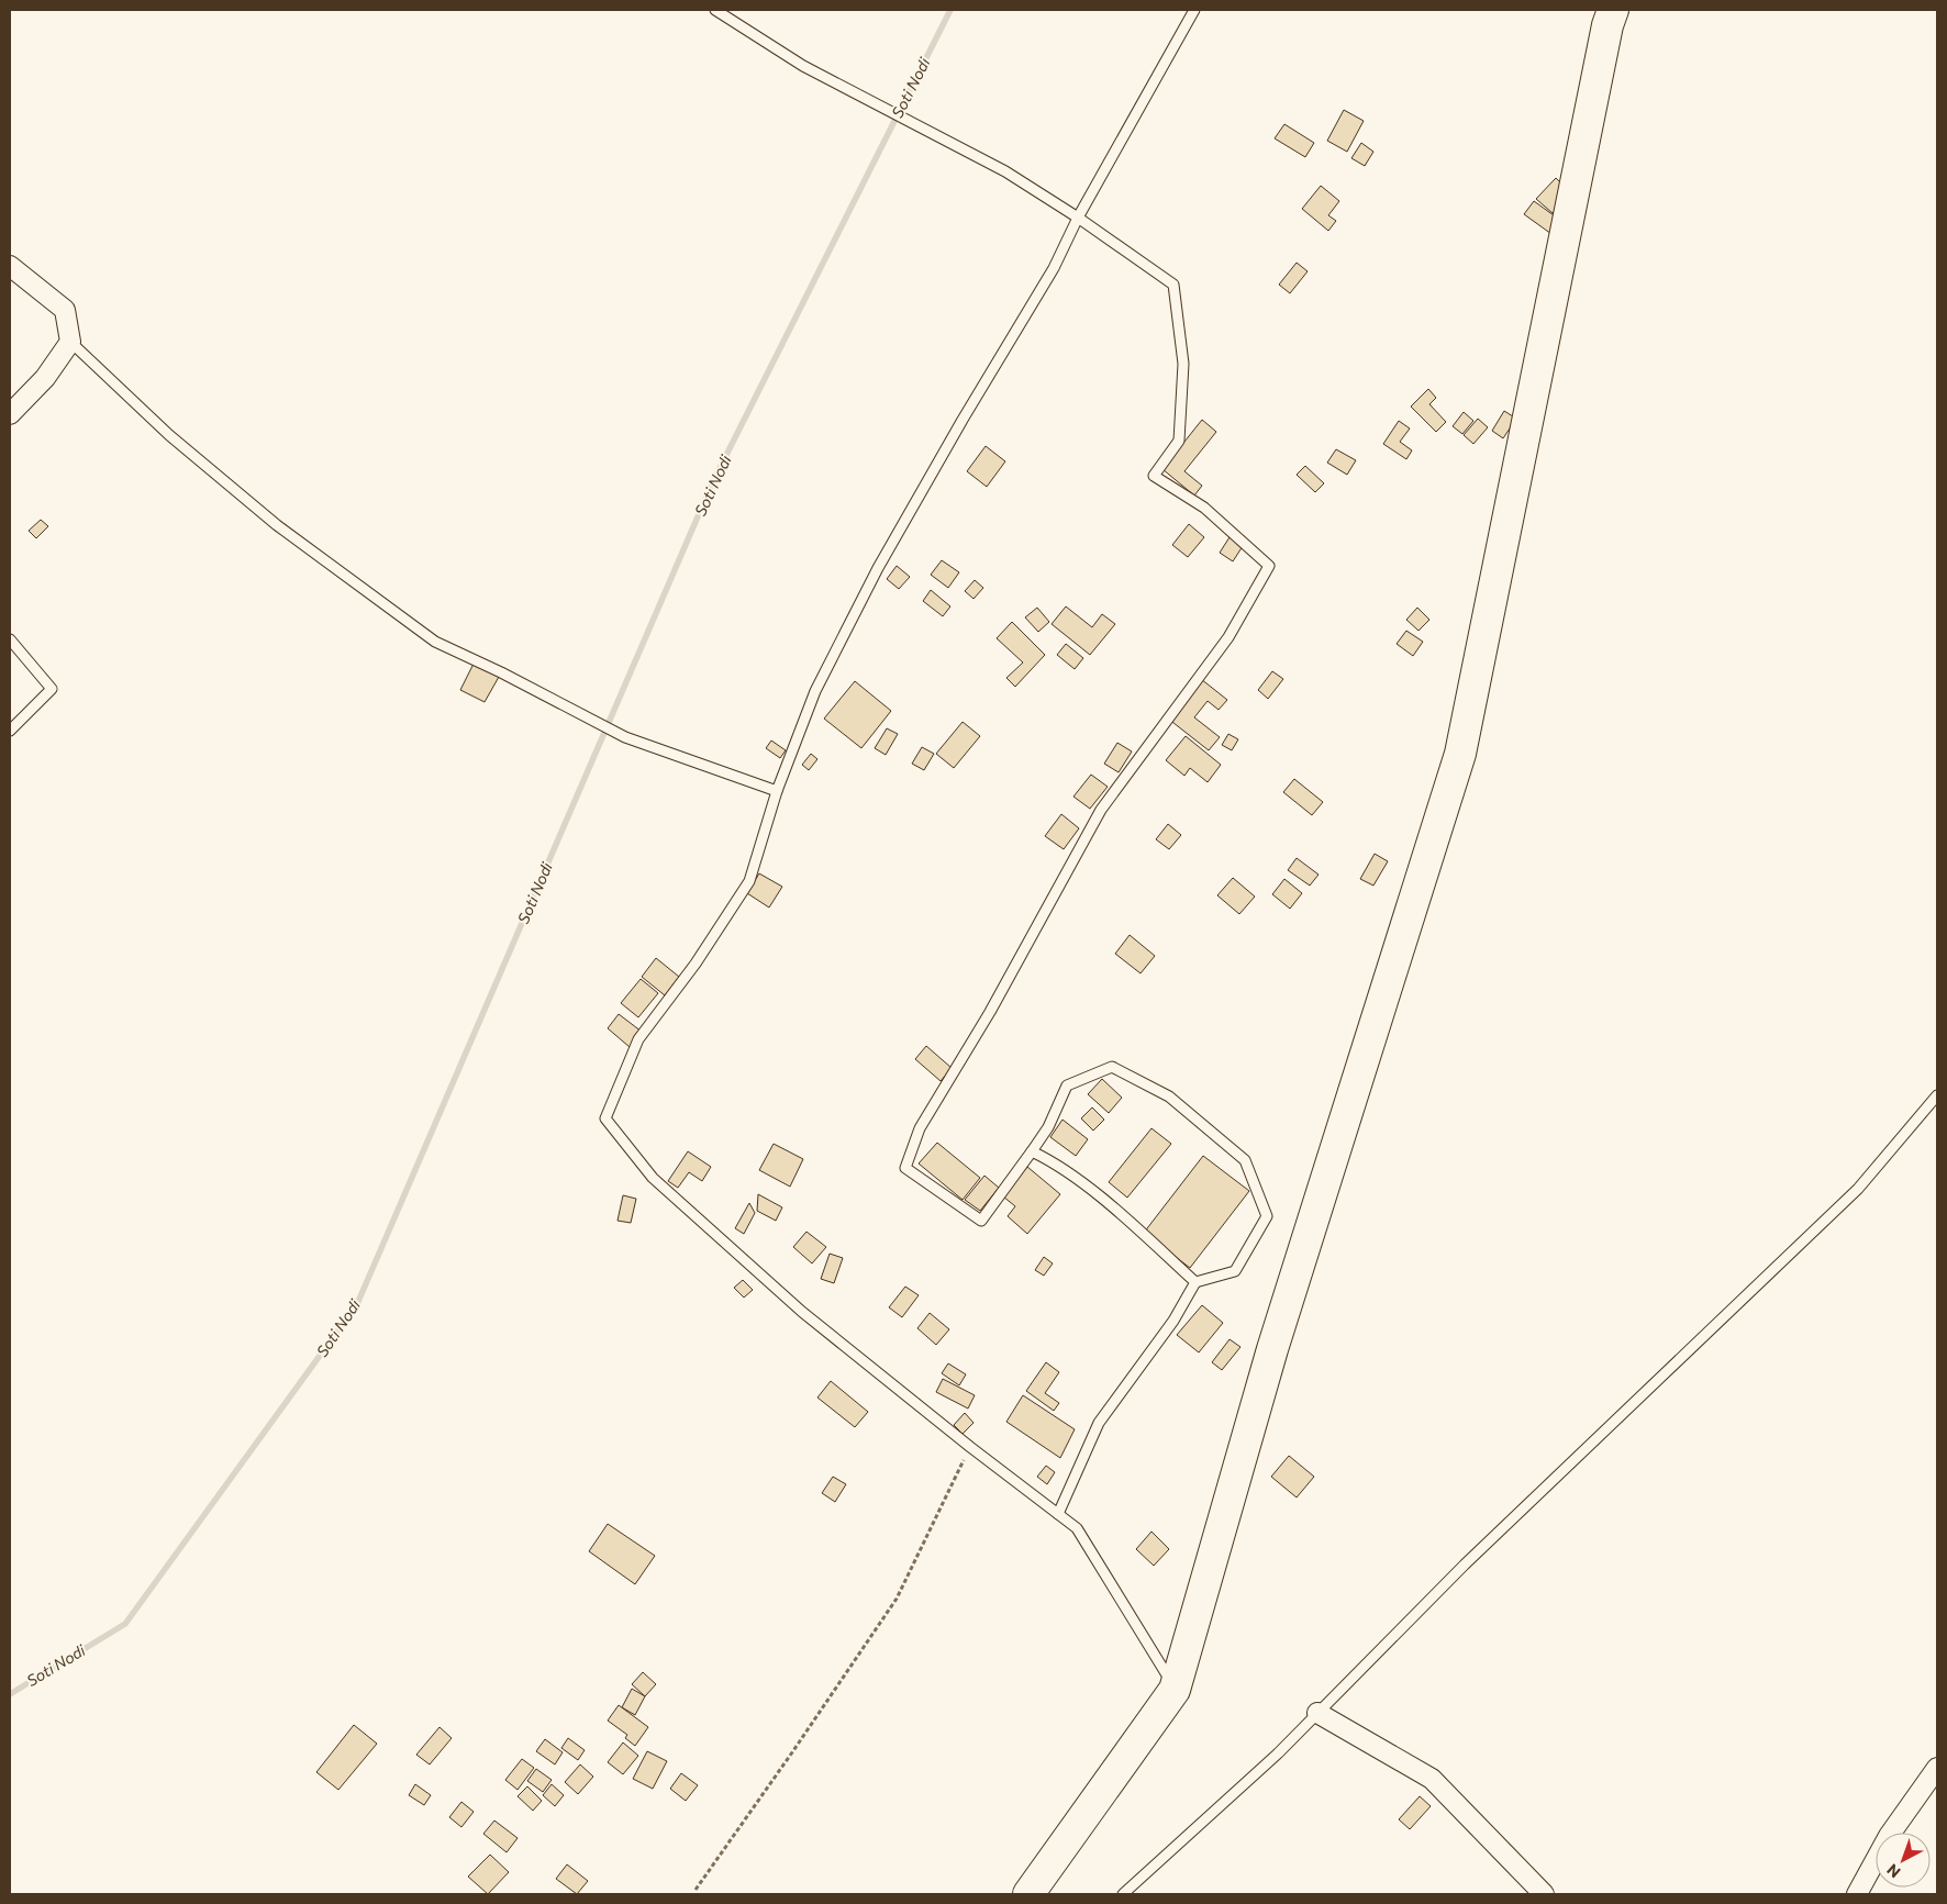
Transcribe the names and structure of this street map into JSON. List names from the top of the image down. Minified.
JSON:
{"water":["Soti Nodi"],"north":"bottom left"}
